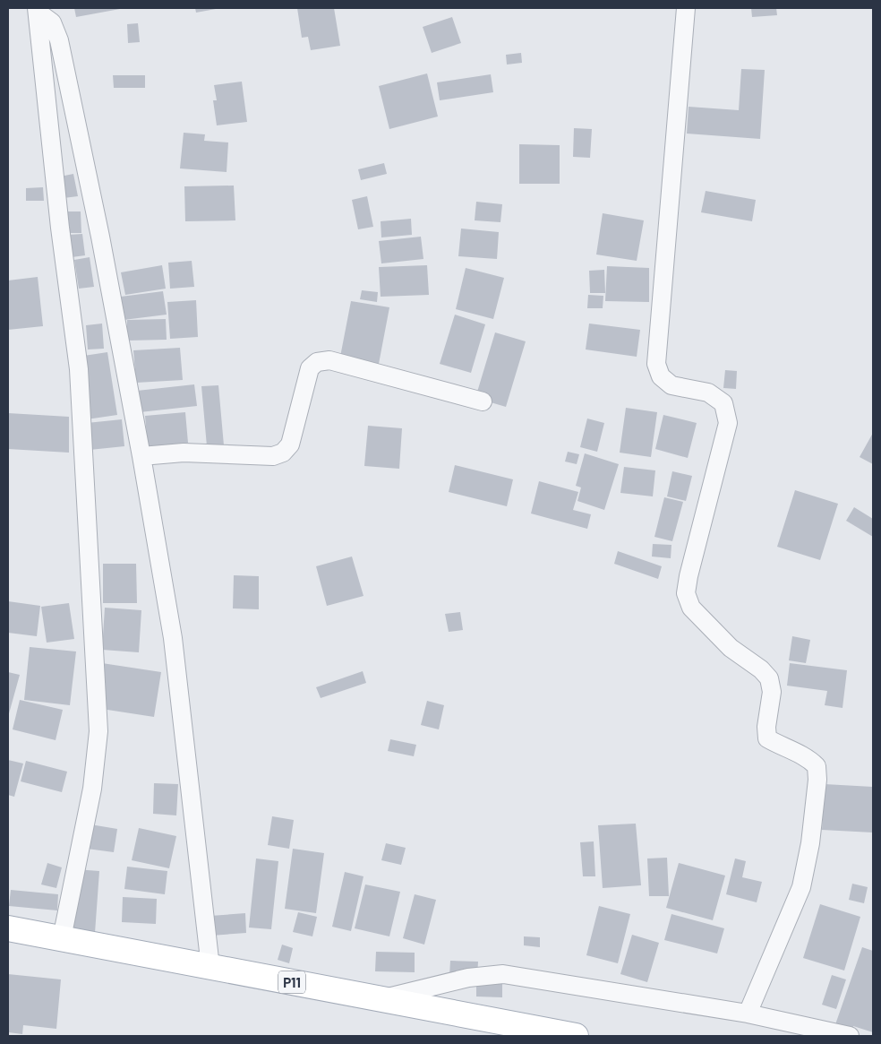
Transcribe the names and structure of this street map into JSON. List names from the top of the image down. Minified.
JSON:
{"streets":{"main road":["P11"]}}
